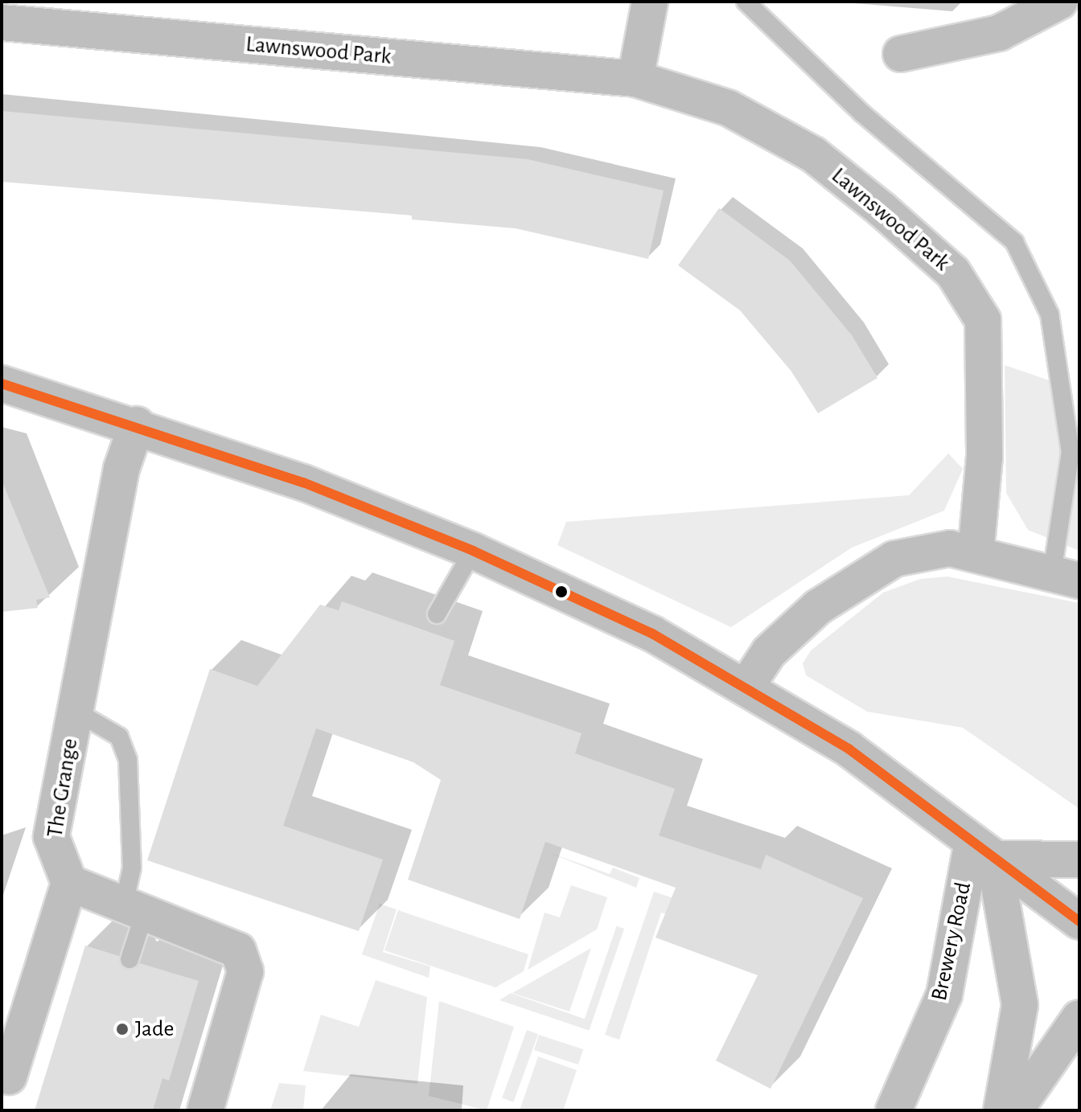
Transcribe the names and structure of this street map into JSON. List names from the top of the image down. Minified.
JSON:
{"streets":{"main road":["Lawnswood Park","The Grange","Brewery Road"]},"crossings":[["The Grange","Brewery Road"]],"places":["Jade"]}
